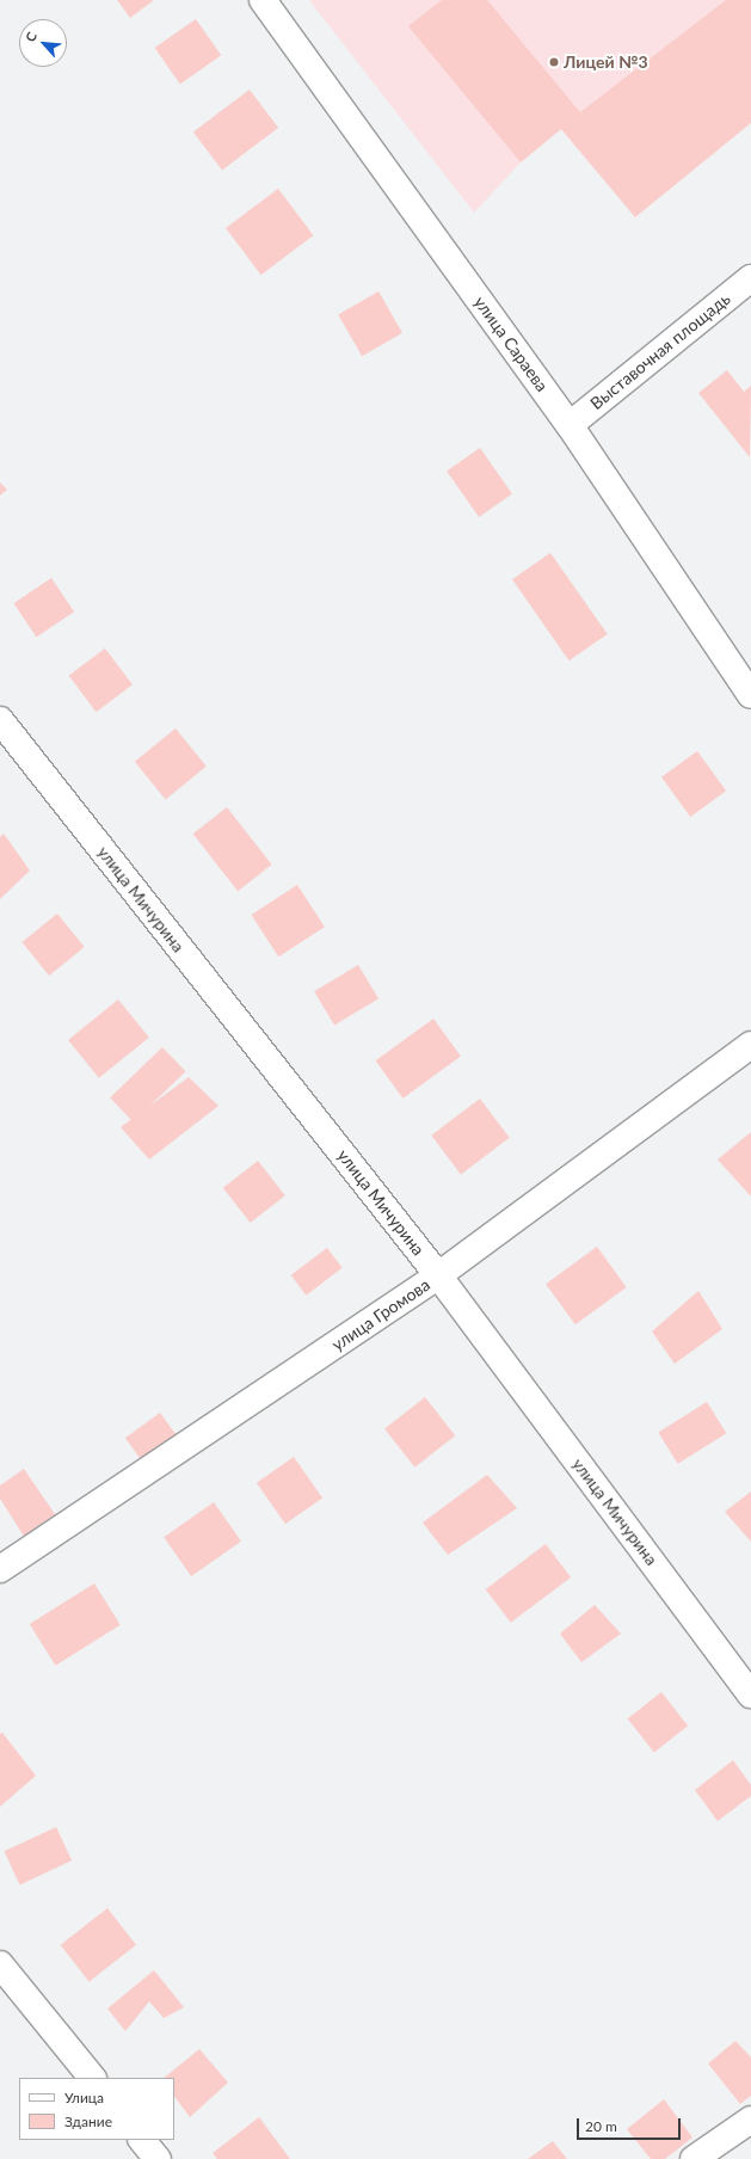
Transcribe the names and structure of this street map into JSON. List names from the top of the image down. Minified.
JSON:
{"streets":{"street":["улица Сараева","Выставочная площадь","улица Мичурина","улица Громова"]},"crossings":[["улица Сараева","Выставочная площадь"],["улица Мичурина","улица Громова"]],"places":["Лицей №3"],"legend":["Улица","Здание"],"scale_bar":"20 m","north":"top left"}
